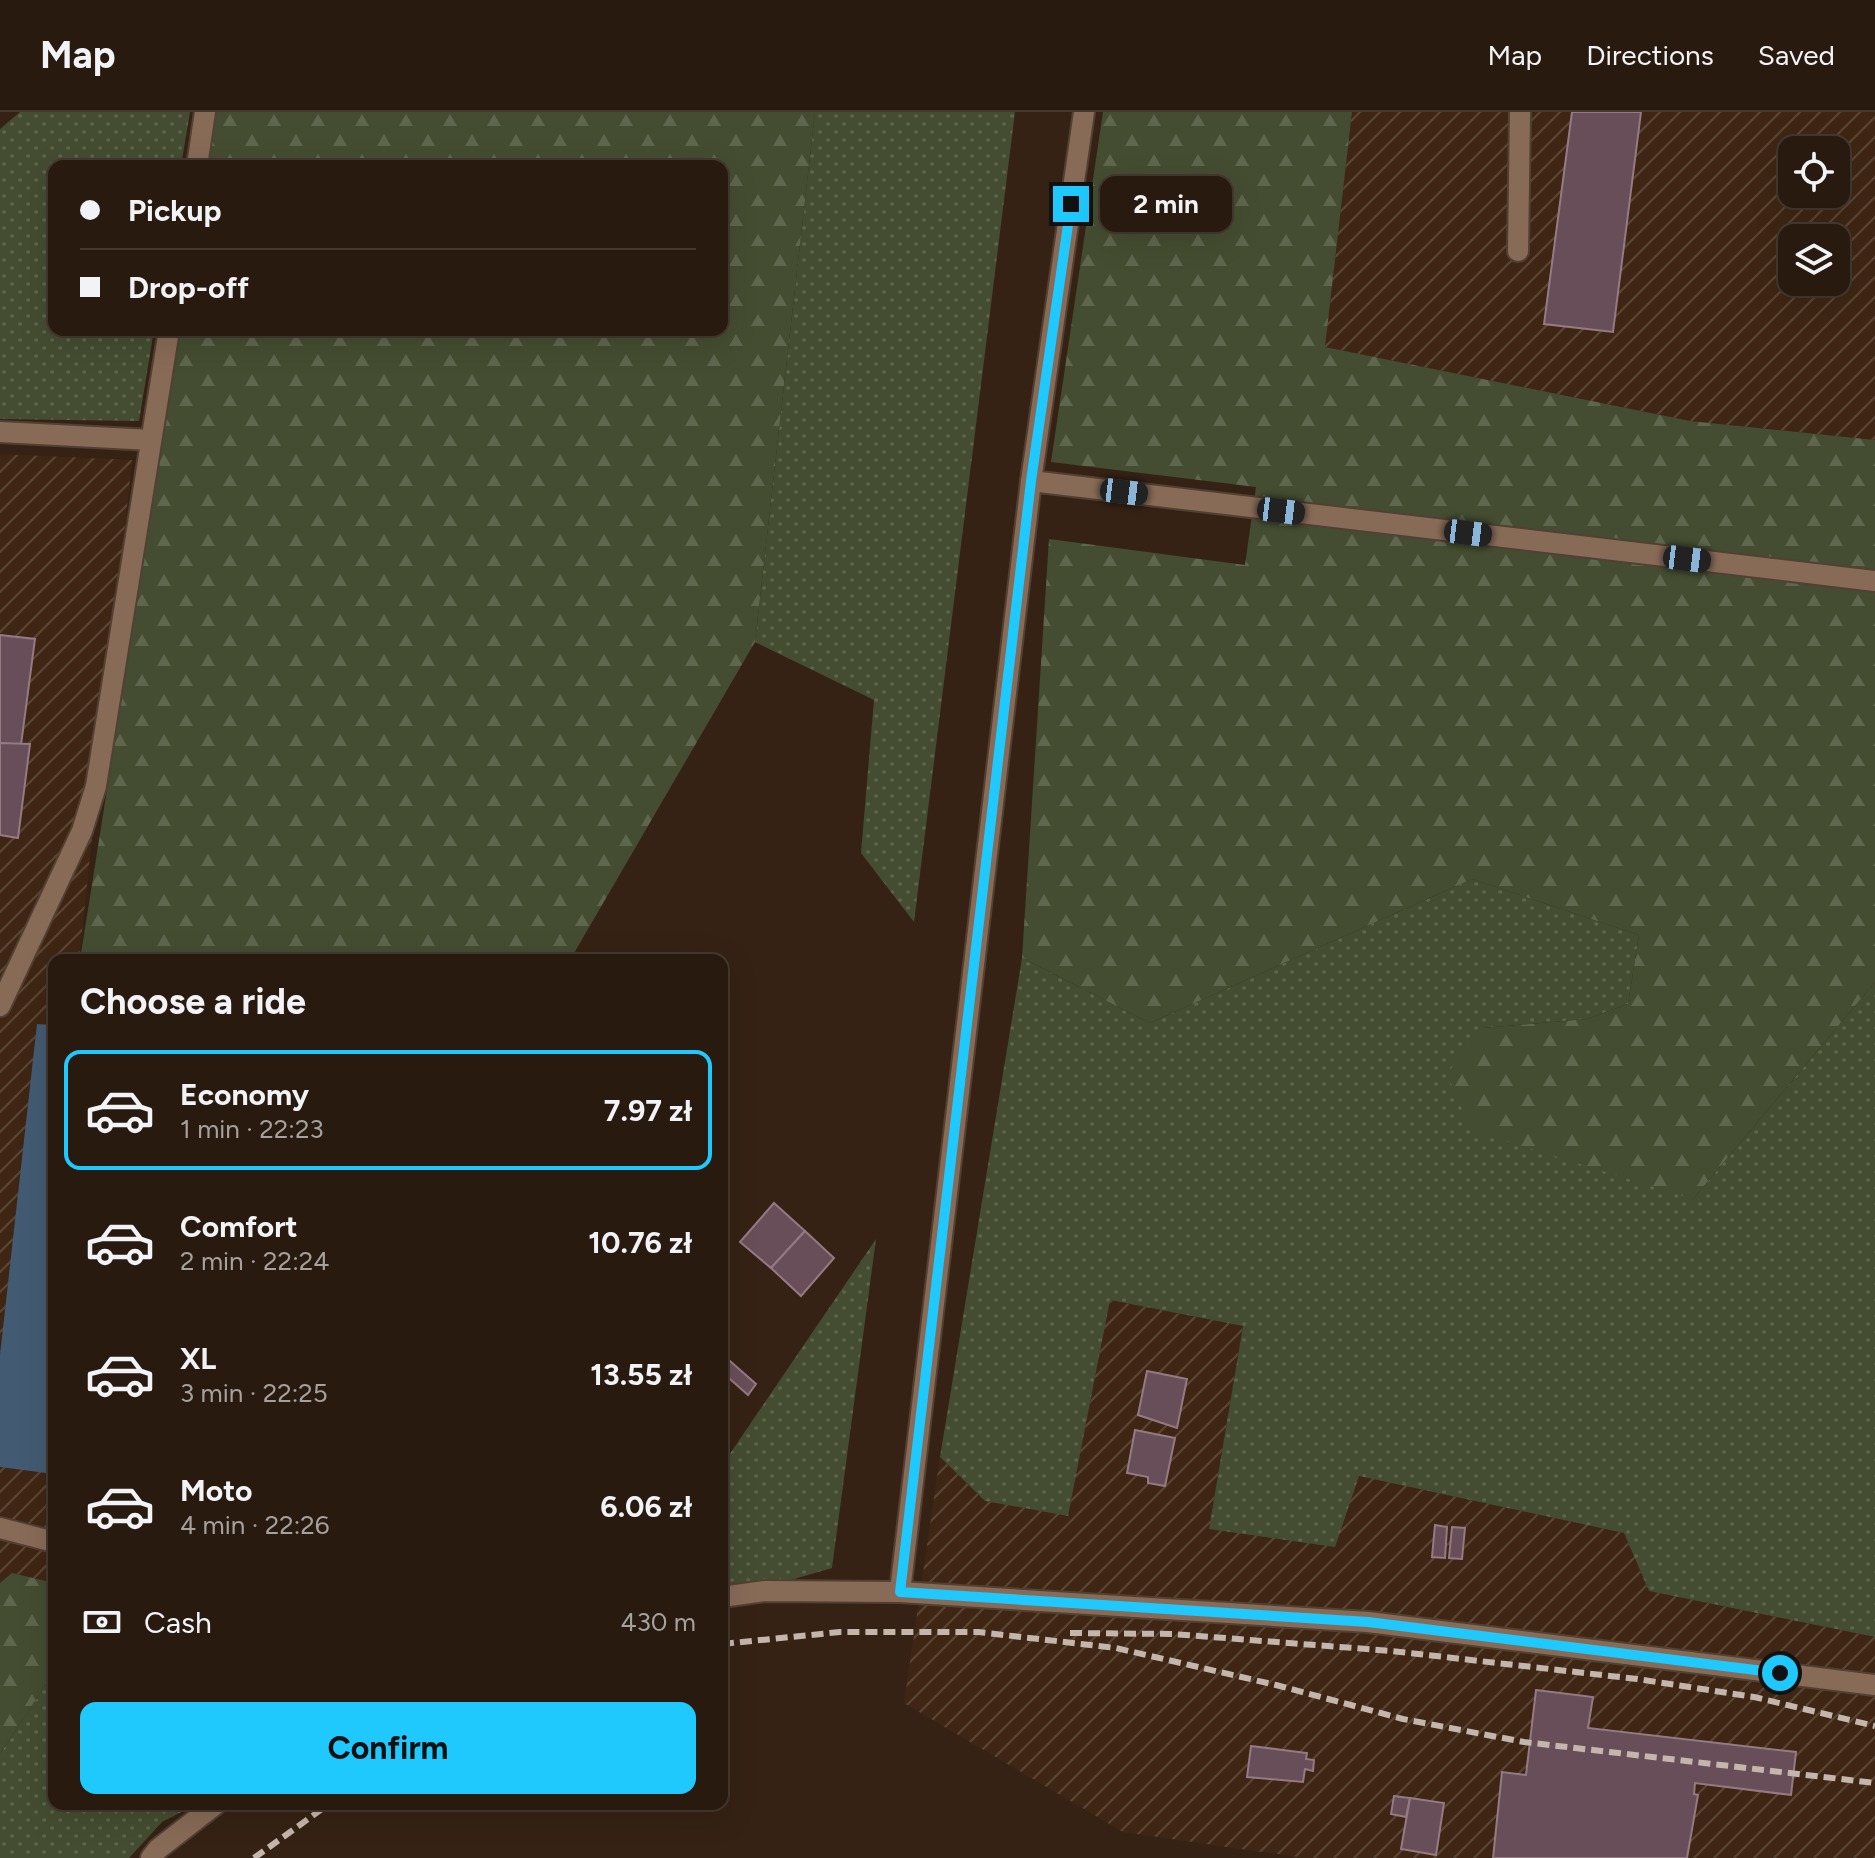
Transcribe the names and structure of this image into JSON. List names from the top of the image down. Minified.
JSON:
{"page":{"header":"Map","nav":["Map","Directions","Saved"],"banner":["Pickup","Drop-off"],"bubble":"2 min","heading":"Choose a ride","list":[{"name":"Economy","note":"1 min · 22:23","value":"7.97 zł"},{"name":"Comfort","note":"2 min · 22:24","value":"10.76 zł"},{"name":"XL","note":"3 min · 22:25","value":"13.55 zł"},{"name":"Moto","note":"4 min · 22:26","value":"6.06 zł"}],"pay":["Cash","430 m"],"buttons":"Confirm"}}
